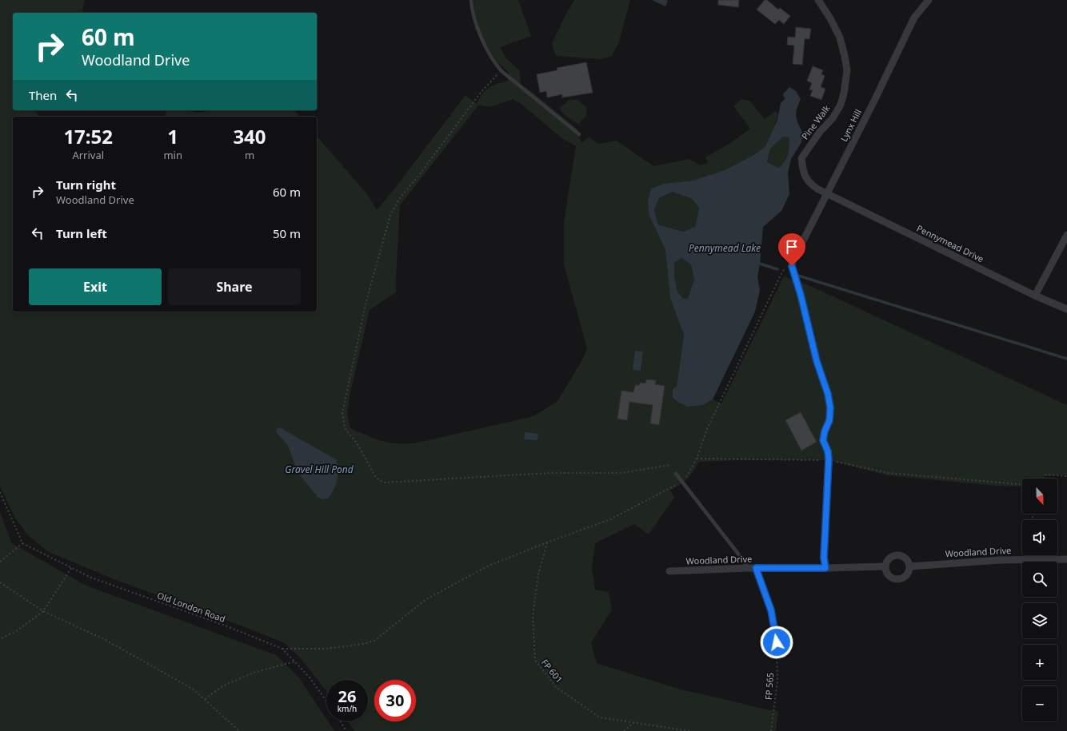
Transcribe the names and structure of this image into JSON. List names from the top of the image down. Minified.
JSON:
{"streets":{"street":["Pine Walk","Lynx Hill","Pennymead Drive","Woodland Drive"],"path":["Old London Road","FP 601","FP 565"]},"crossings":[["Pine Walk","Lynx Hill"],["Pine Walk","Pennymead Drive"],["Lynx Hill","Pennymead Drive"]],"water":["Pennymead Lake","Gravel Hill Pond"],"north":"bottom","page":{"turn":["60 m","Woodland Drive"],"then":"Then","eta":["17:52","Arrival","1","min","340","m"],"list":[{"name":"Turn right","note":"Woodland Drive","value":"60 m"},{"name":"Turn left","value":"50 m"}],"buttons":["Exit","Share"],"map_buttons":["+","−"],"speed":"26 km/h","limit":"30"}}
